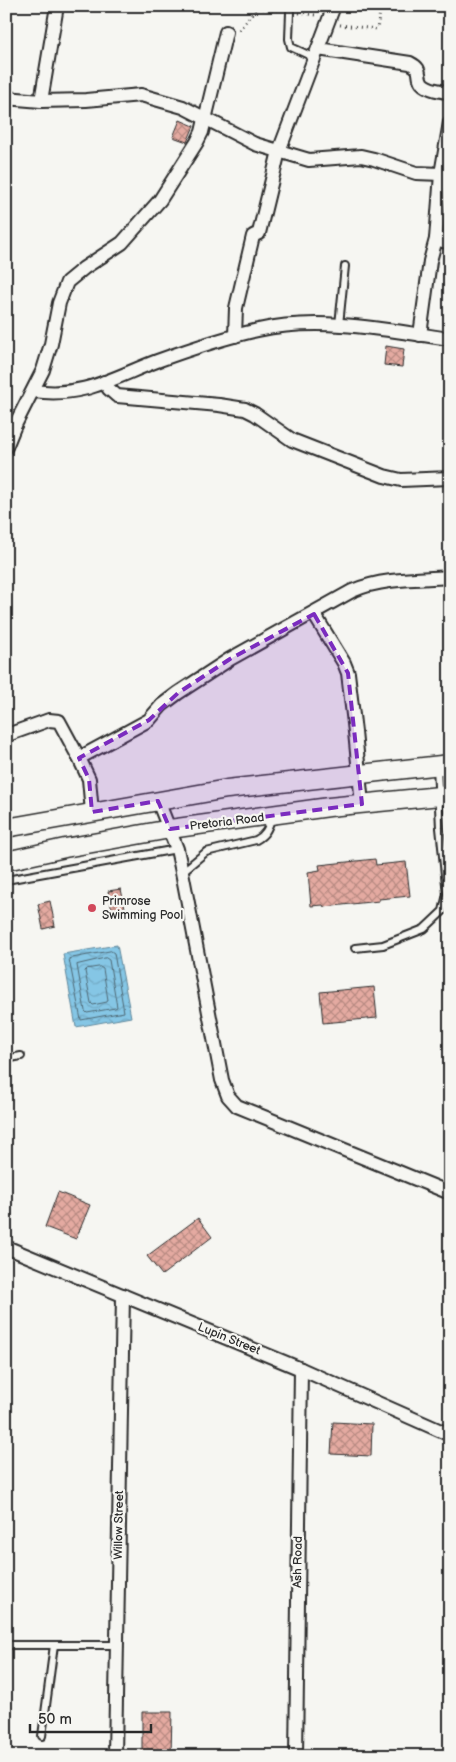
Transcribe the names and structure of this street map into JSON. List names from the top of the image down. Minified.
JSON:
{"streets":{"main road":["Pretoria Road"],"street":["Lupin Street","Willow Street","Ash Road"]},"crossings":[["Lupin Street","Willow Street"],["Lupin Street","Ash Road"]],"places":["Primrose Swimming Pool"],"scale_bar":"50 m"}
